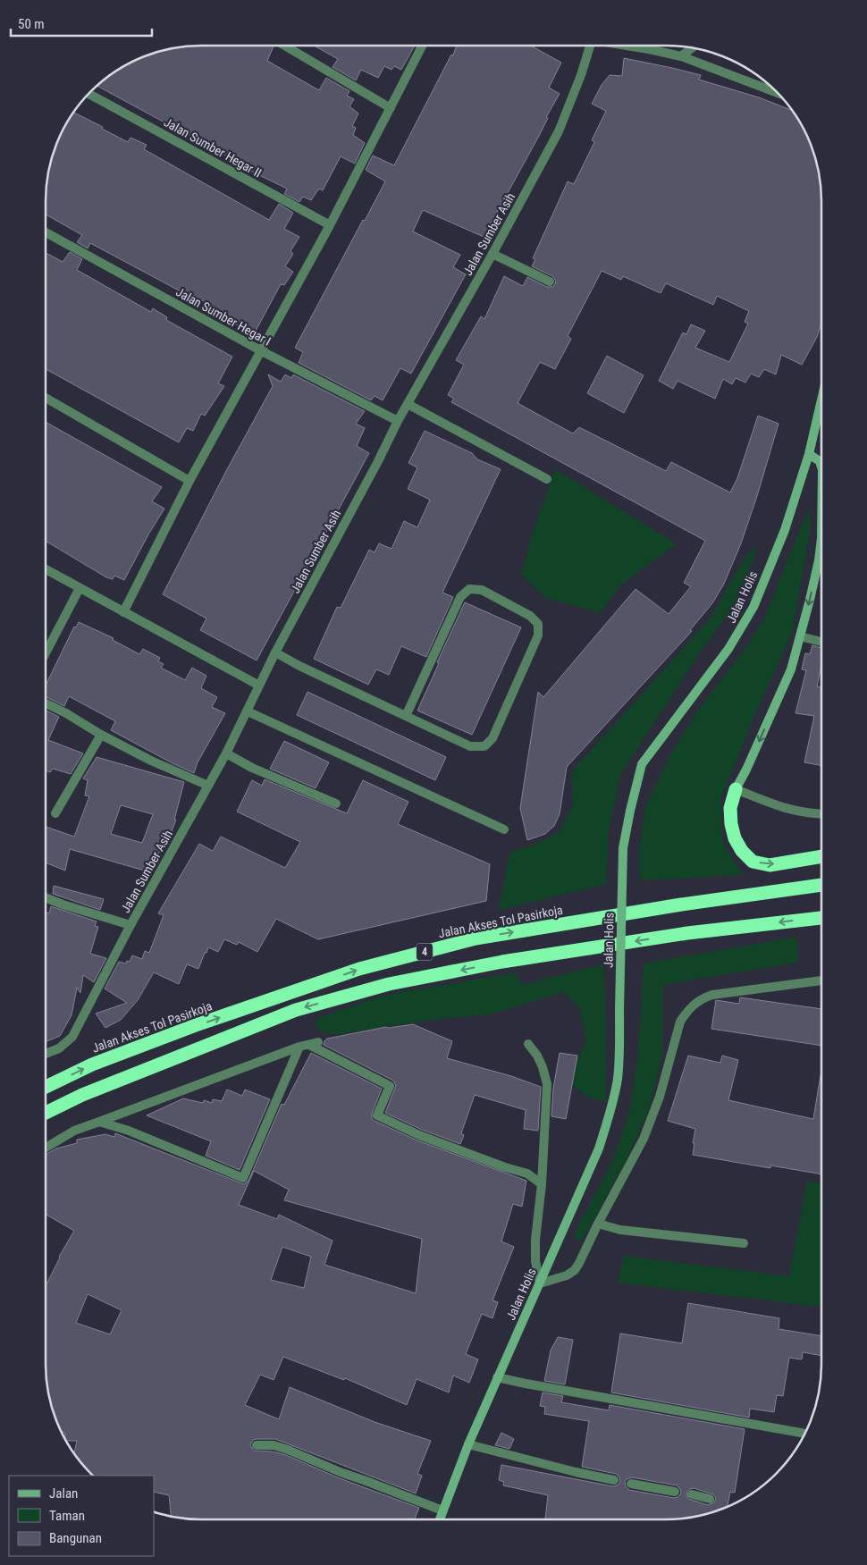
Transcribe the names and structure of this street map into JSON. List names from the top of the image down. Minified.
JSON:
{"streets":{"highway":["Jalan Akses Tol Pasirkoja","4"],"street":["Jalan Sumber Hegar II","Jalan Sumber Asih","Jalan Sumber Hegar I","Jalan Holis"]},"crossings":[["Jalan Sumber Asih","Jalan Sumber Hegar I"]],"legend":["Jalan","Taman","Bangunan"],"scale_bar":"50 m"}
